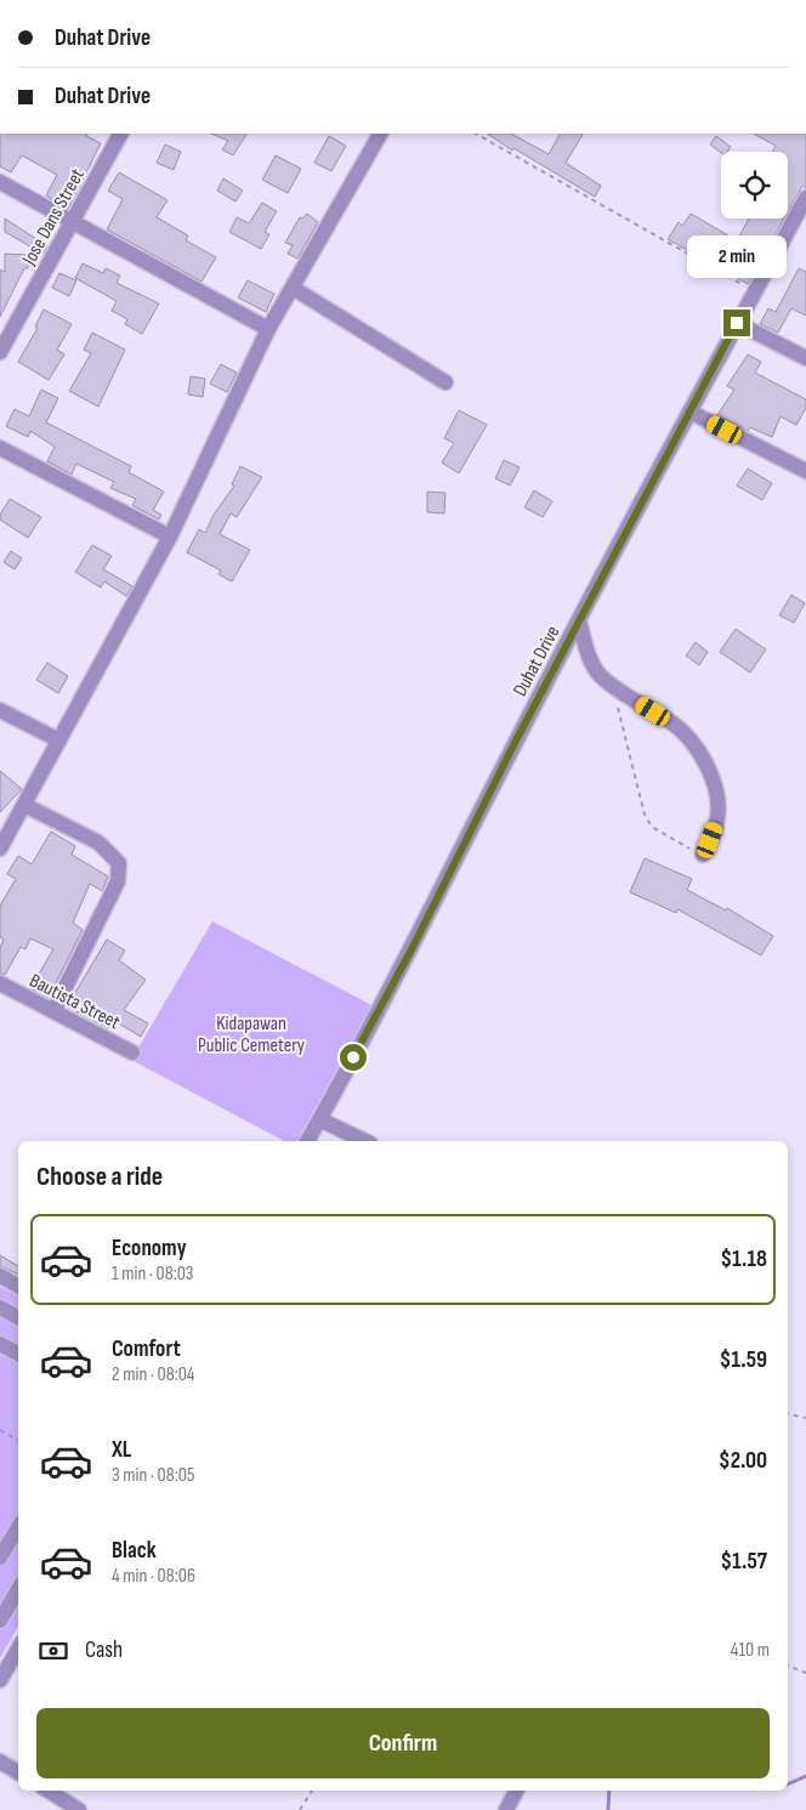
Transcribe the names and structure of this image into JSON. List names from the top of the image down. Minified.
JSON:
{"streets":{"street":["Jose Dans Street","Duhat Drive","Bautista Street"]},"parks":["Kidapawan Public Cemetery"],"page":{"banner":["Duhat Drive","Duhat Drive"],"bubble":"2 min","heading":"Choose a ride","list":[{"name":"Economy","note":"1 min · 08:03","value":"$1.18"},{"name":"Comfort","note":"2 min · 08:04","value":"$1.59"},{"name":"XL","note":"3 min · 08:05","value":"$2.00"},{"name":"Black","note":"4 min · 08:06","value":"$1.57"}],"pay":["Cash","410 m"],"buttons":"Confirm"}}
